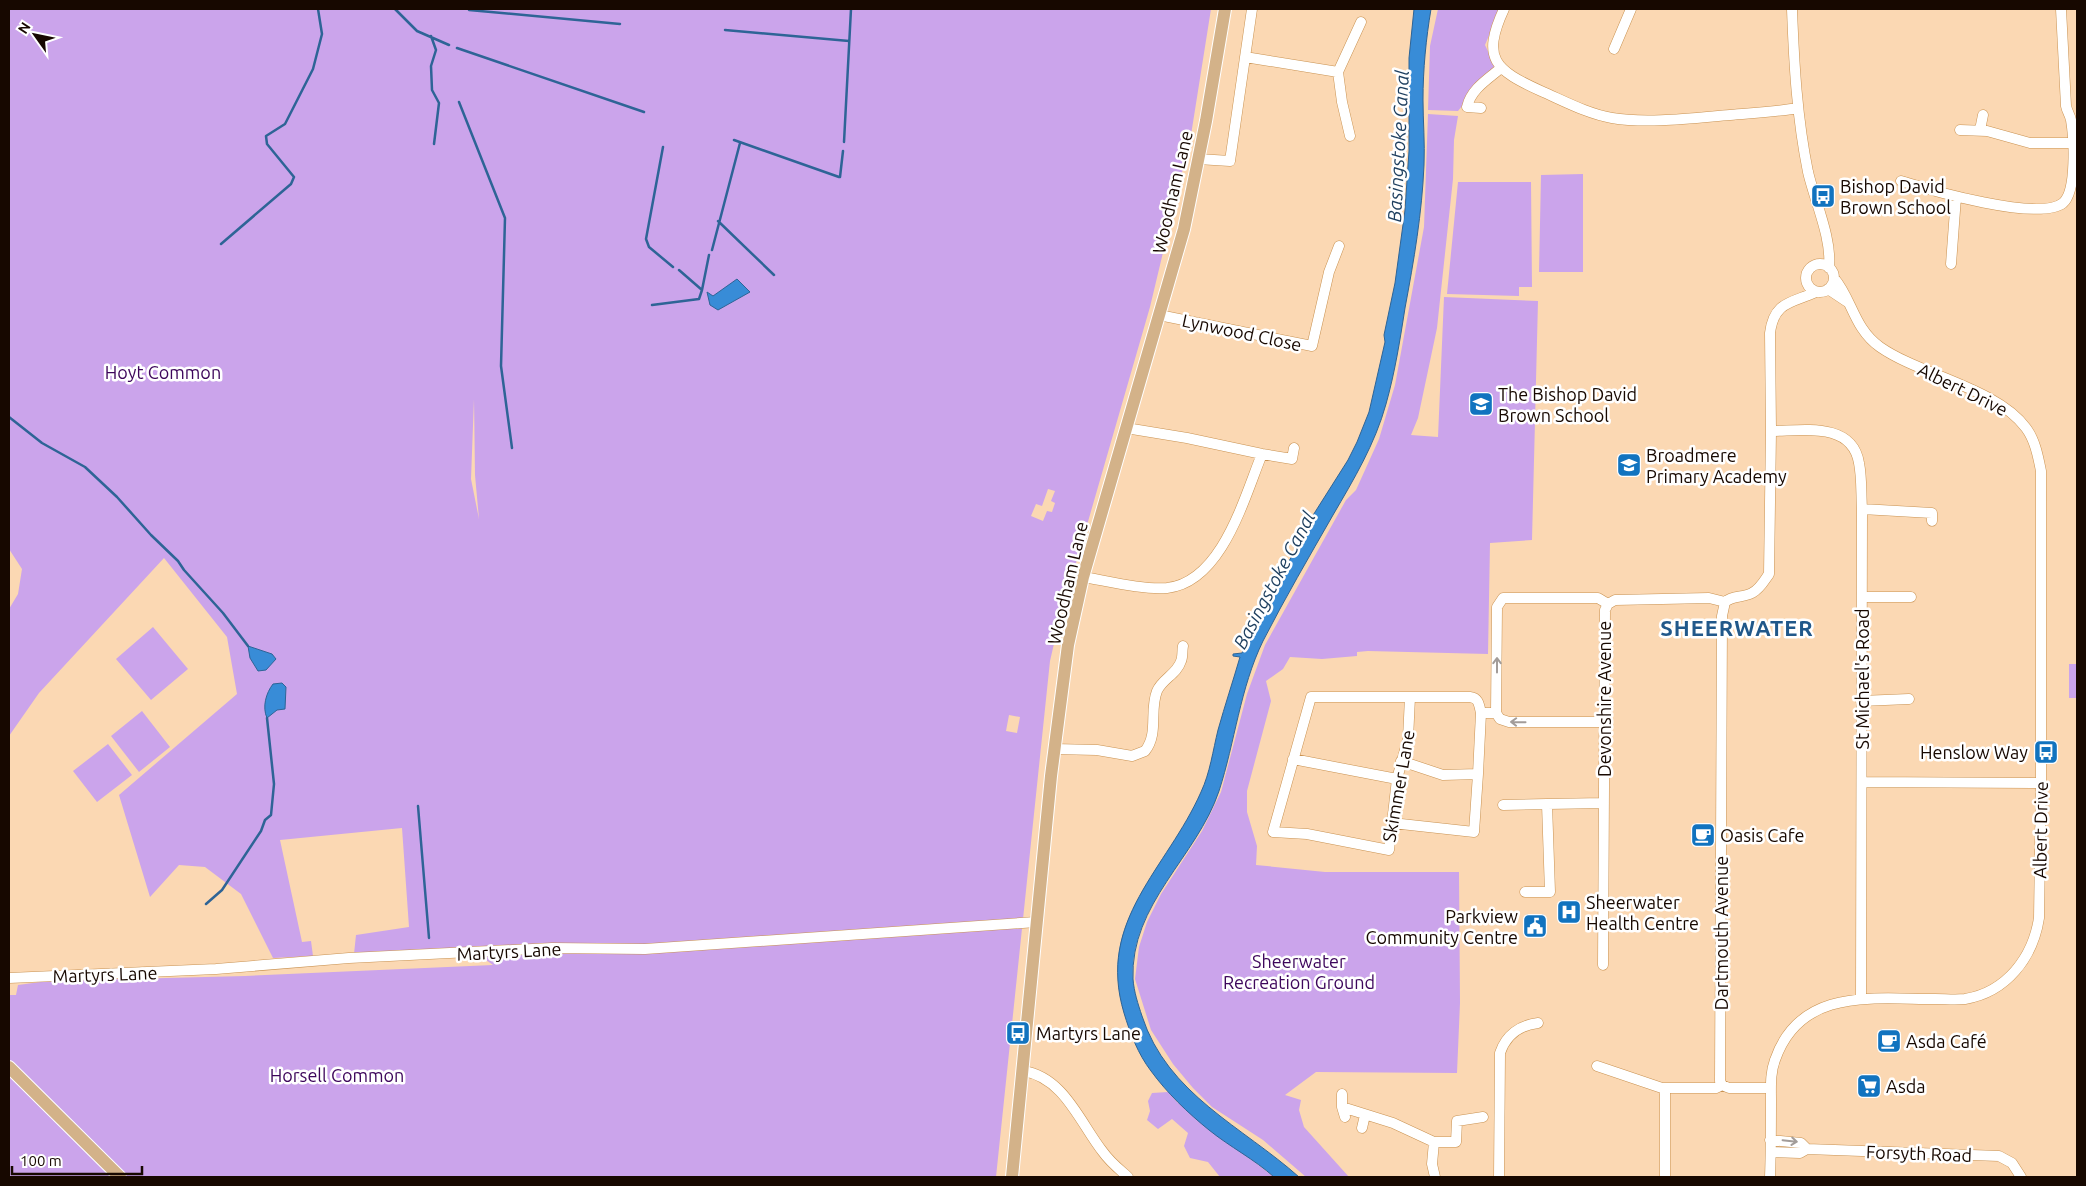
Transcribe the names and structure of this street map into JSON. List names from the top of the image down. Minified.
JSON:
{"streets":{"main road":["Woodham Lane"],"street":["Lynwood Close","Albert Drive","St Michael's Road","Devonshire Avenue","Skimmer Lane","Dartmouth Avenue","Martyrs Lane","Forsyth Road"]},"crossings":[["Woodham Lane","Lynwood Close"],["Woodham Lane","Martyrs Lane"],["Albert Drive","St Michael's Road"],["Albert Drive","Devonshire Avenue"],["Albert Drive","Forsyth Road"],["St Michael's Road","Devonshire Avenue"],["Devonshire Avenue","Dartmouth Avenue"]],"districts":["SHEERWATER"],"water":["Basingstoke Canal"],"parks":["Hoyt Common","Sheerwater Recreation Ground","Horsell Common"],"places":{"bus stop":["Bishop David Brown School","Henslow Way","Martyrs Lane"],"school or university":["The Bishop David Brown School","Broadmere Primary Academy"],"cafe":["Oasis Cafe","Asda Café"],"hospital":["Sheerwater Health Centre"],"public building":["Parkview Community Centre"],"supermarket":["Asda"]},"scale_bar":"100 m","north":"top left"}
